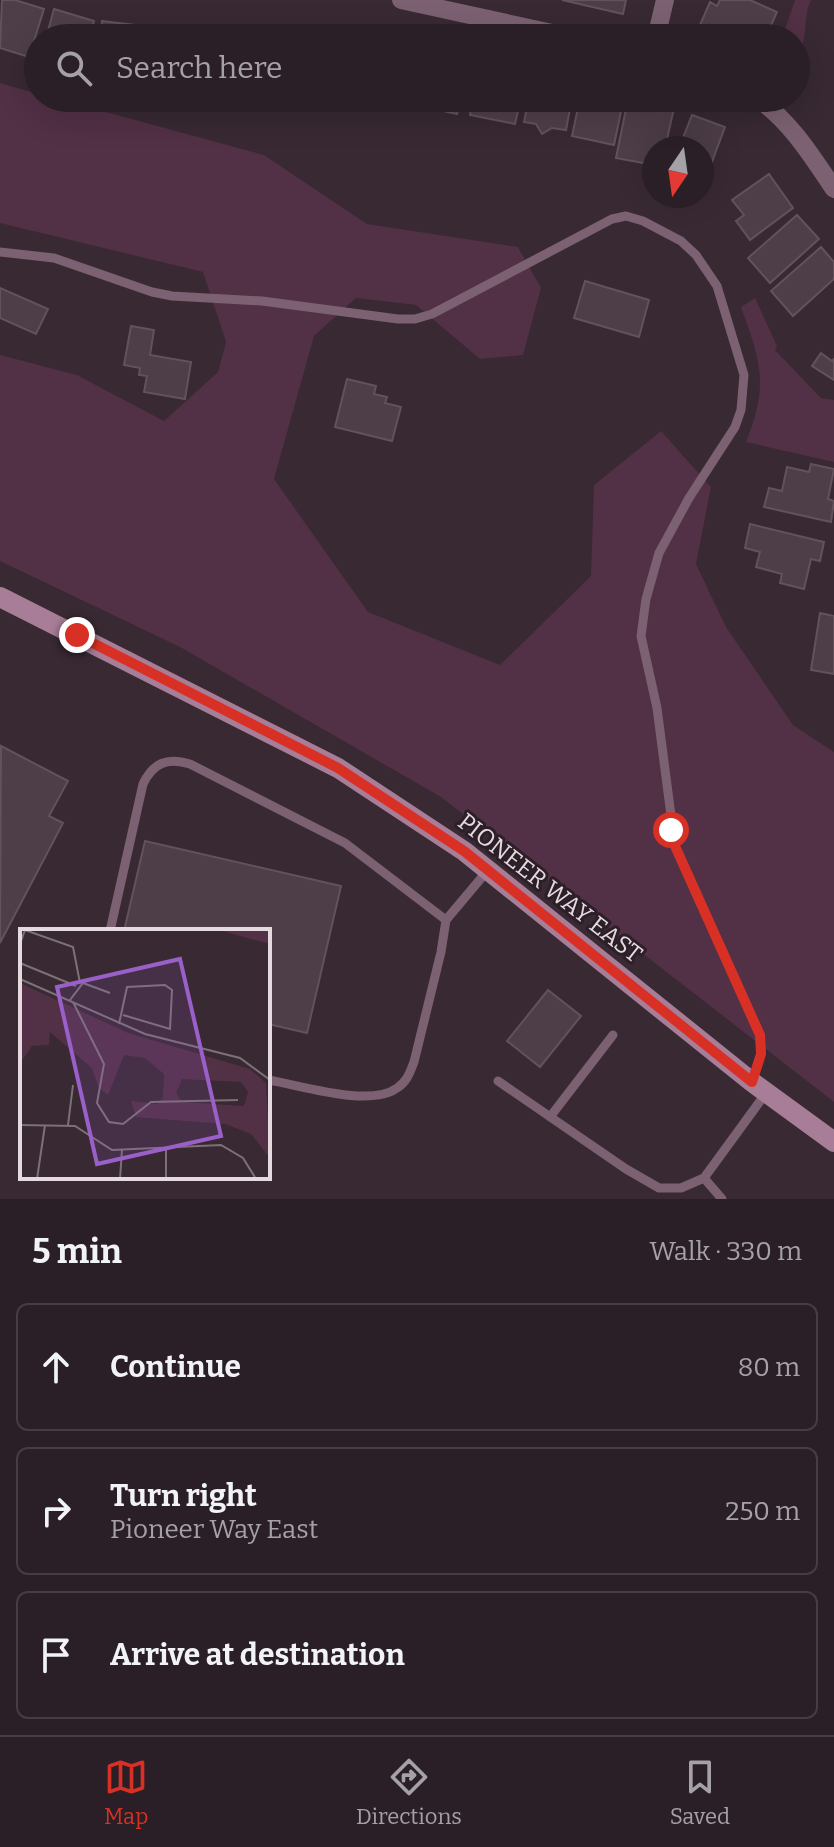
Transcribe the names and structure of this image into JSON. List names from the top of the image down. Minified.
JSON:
{"streets":{"street":["PIONEER WAY EAST"]},"north":"bottom","page":{"search":"Search here","heading":["5 min","Walk · 330 m"],"list":[["Continue","80 m"],["Turn right","Pioneer Way East","250 m"],"Arrive at destination"],"nav":["Map","Directions","Saved"]}}
